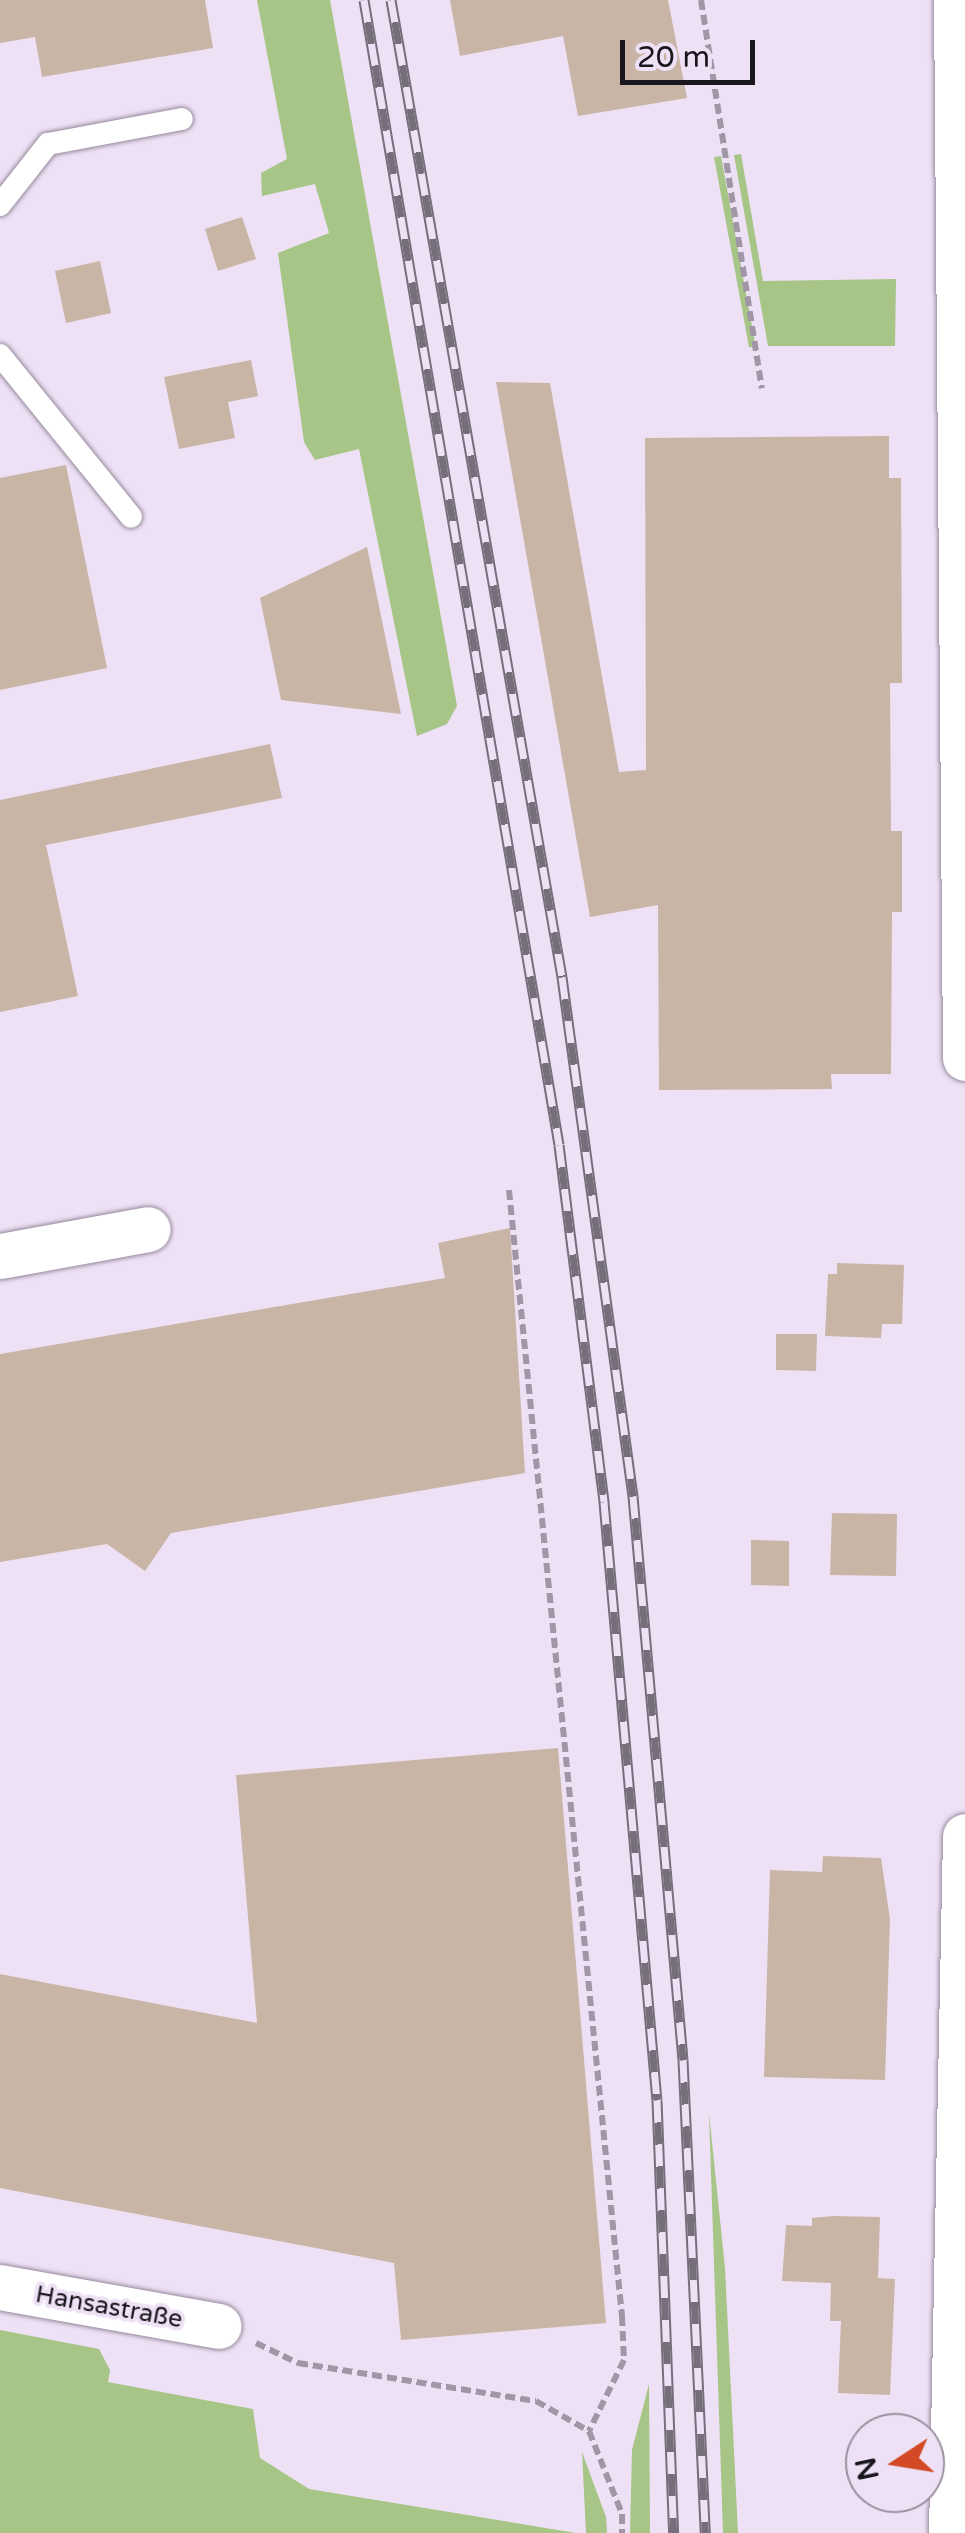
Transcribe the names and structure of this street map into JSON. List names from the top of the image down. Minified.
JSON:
{"streets":{"street":["Hansastraße"]},"scale_bar":"20 m","north":"left"}
